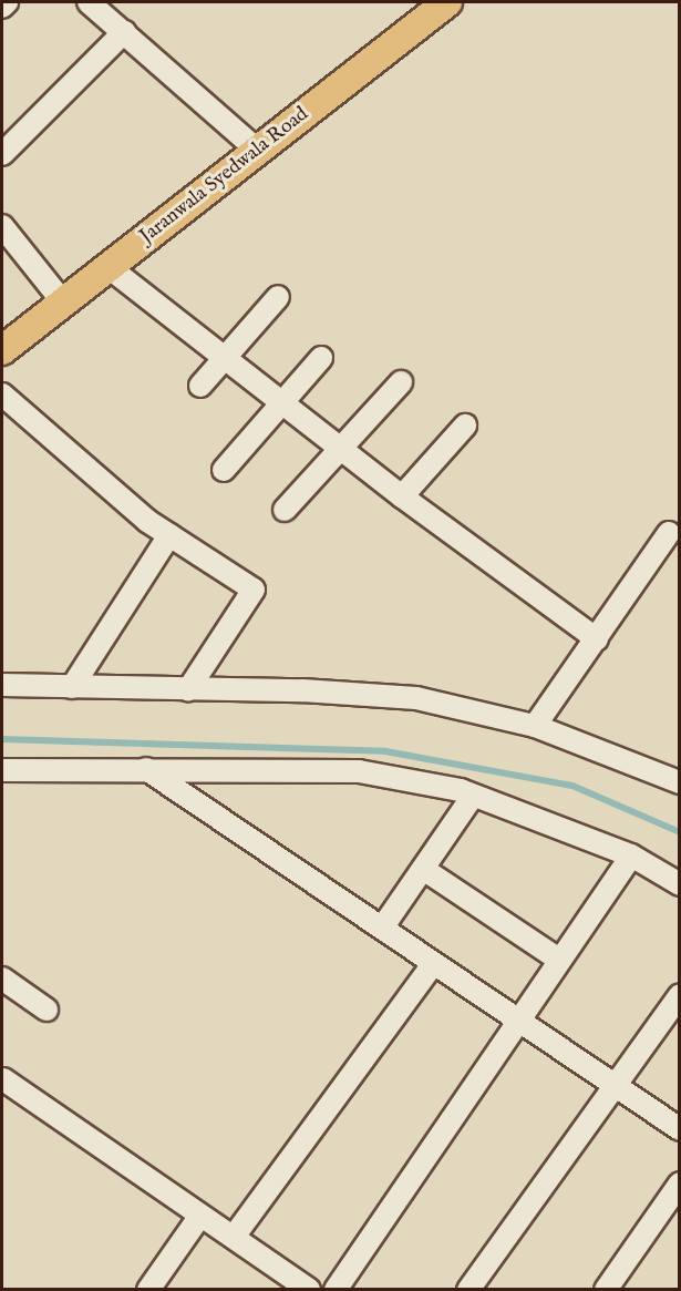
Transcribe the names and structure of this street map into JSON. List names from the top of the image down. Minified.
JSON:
{"streets":{"main road":["Jaranwala Syedwala Road"]}}
